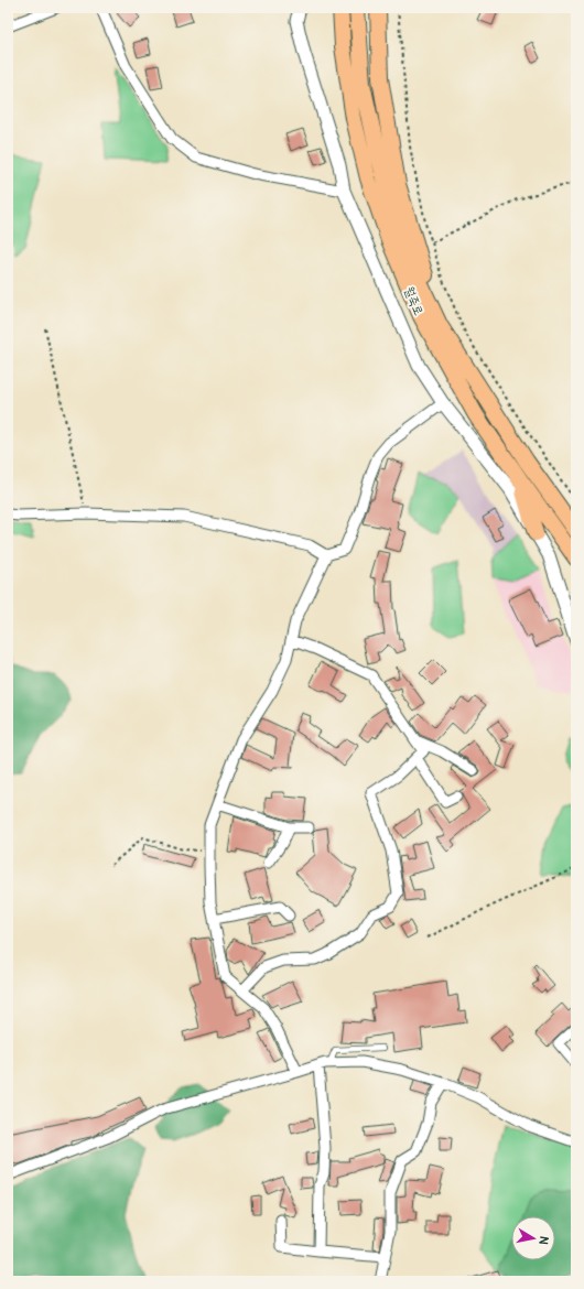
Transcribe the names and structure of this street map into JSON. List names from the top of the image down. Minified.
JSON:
{"streets":{"main road":["월죽로"]},"north":"right"}
